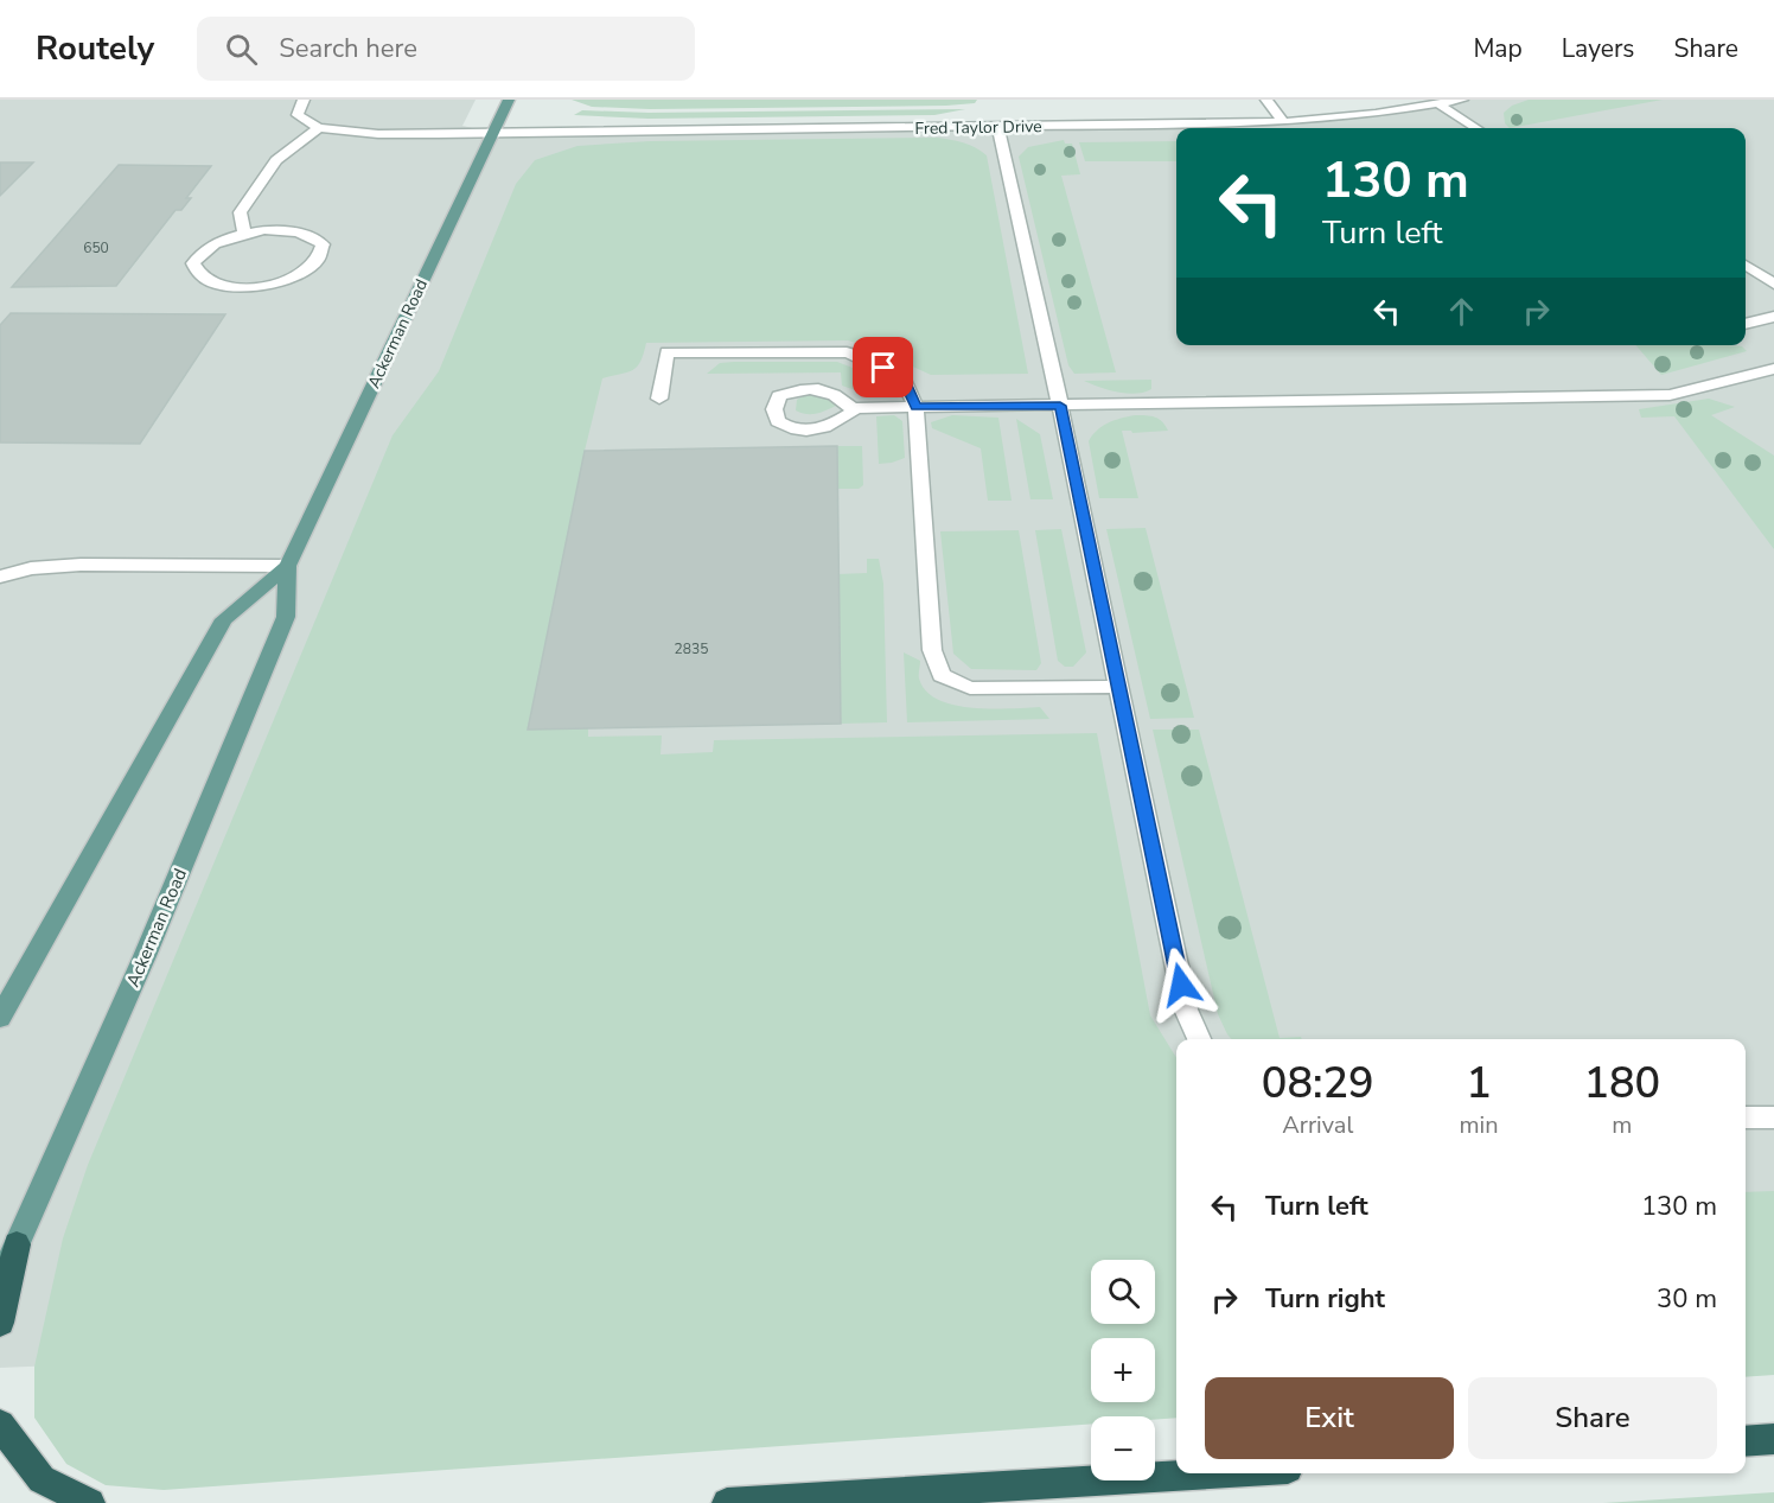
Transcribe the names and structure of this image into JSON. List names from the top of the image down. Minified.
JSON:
{"streets":{"main road":["Ackerman Road"],"street":["Fred Taylor Drive"]},"crossings":[["Fred Taylor Drive","Ackerman Road"]],"house_numbers":["650","2835"],"page":{"header":"Routely","search":"Search here","nav":["Map","Layers","Share"],"turn":["130 m","Turn left"],"eta":["08:29","Arrival","1","min","180","m"],"list":[{"name":"Turn left","value":"130 m"},{"name":"Turn right","value":"30 m"}],"map_buttons":["+","−"],"buttons":["Exit","Share"]}}
